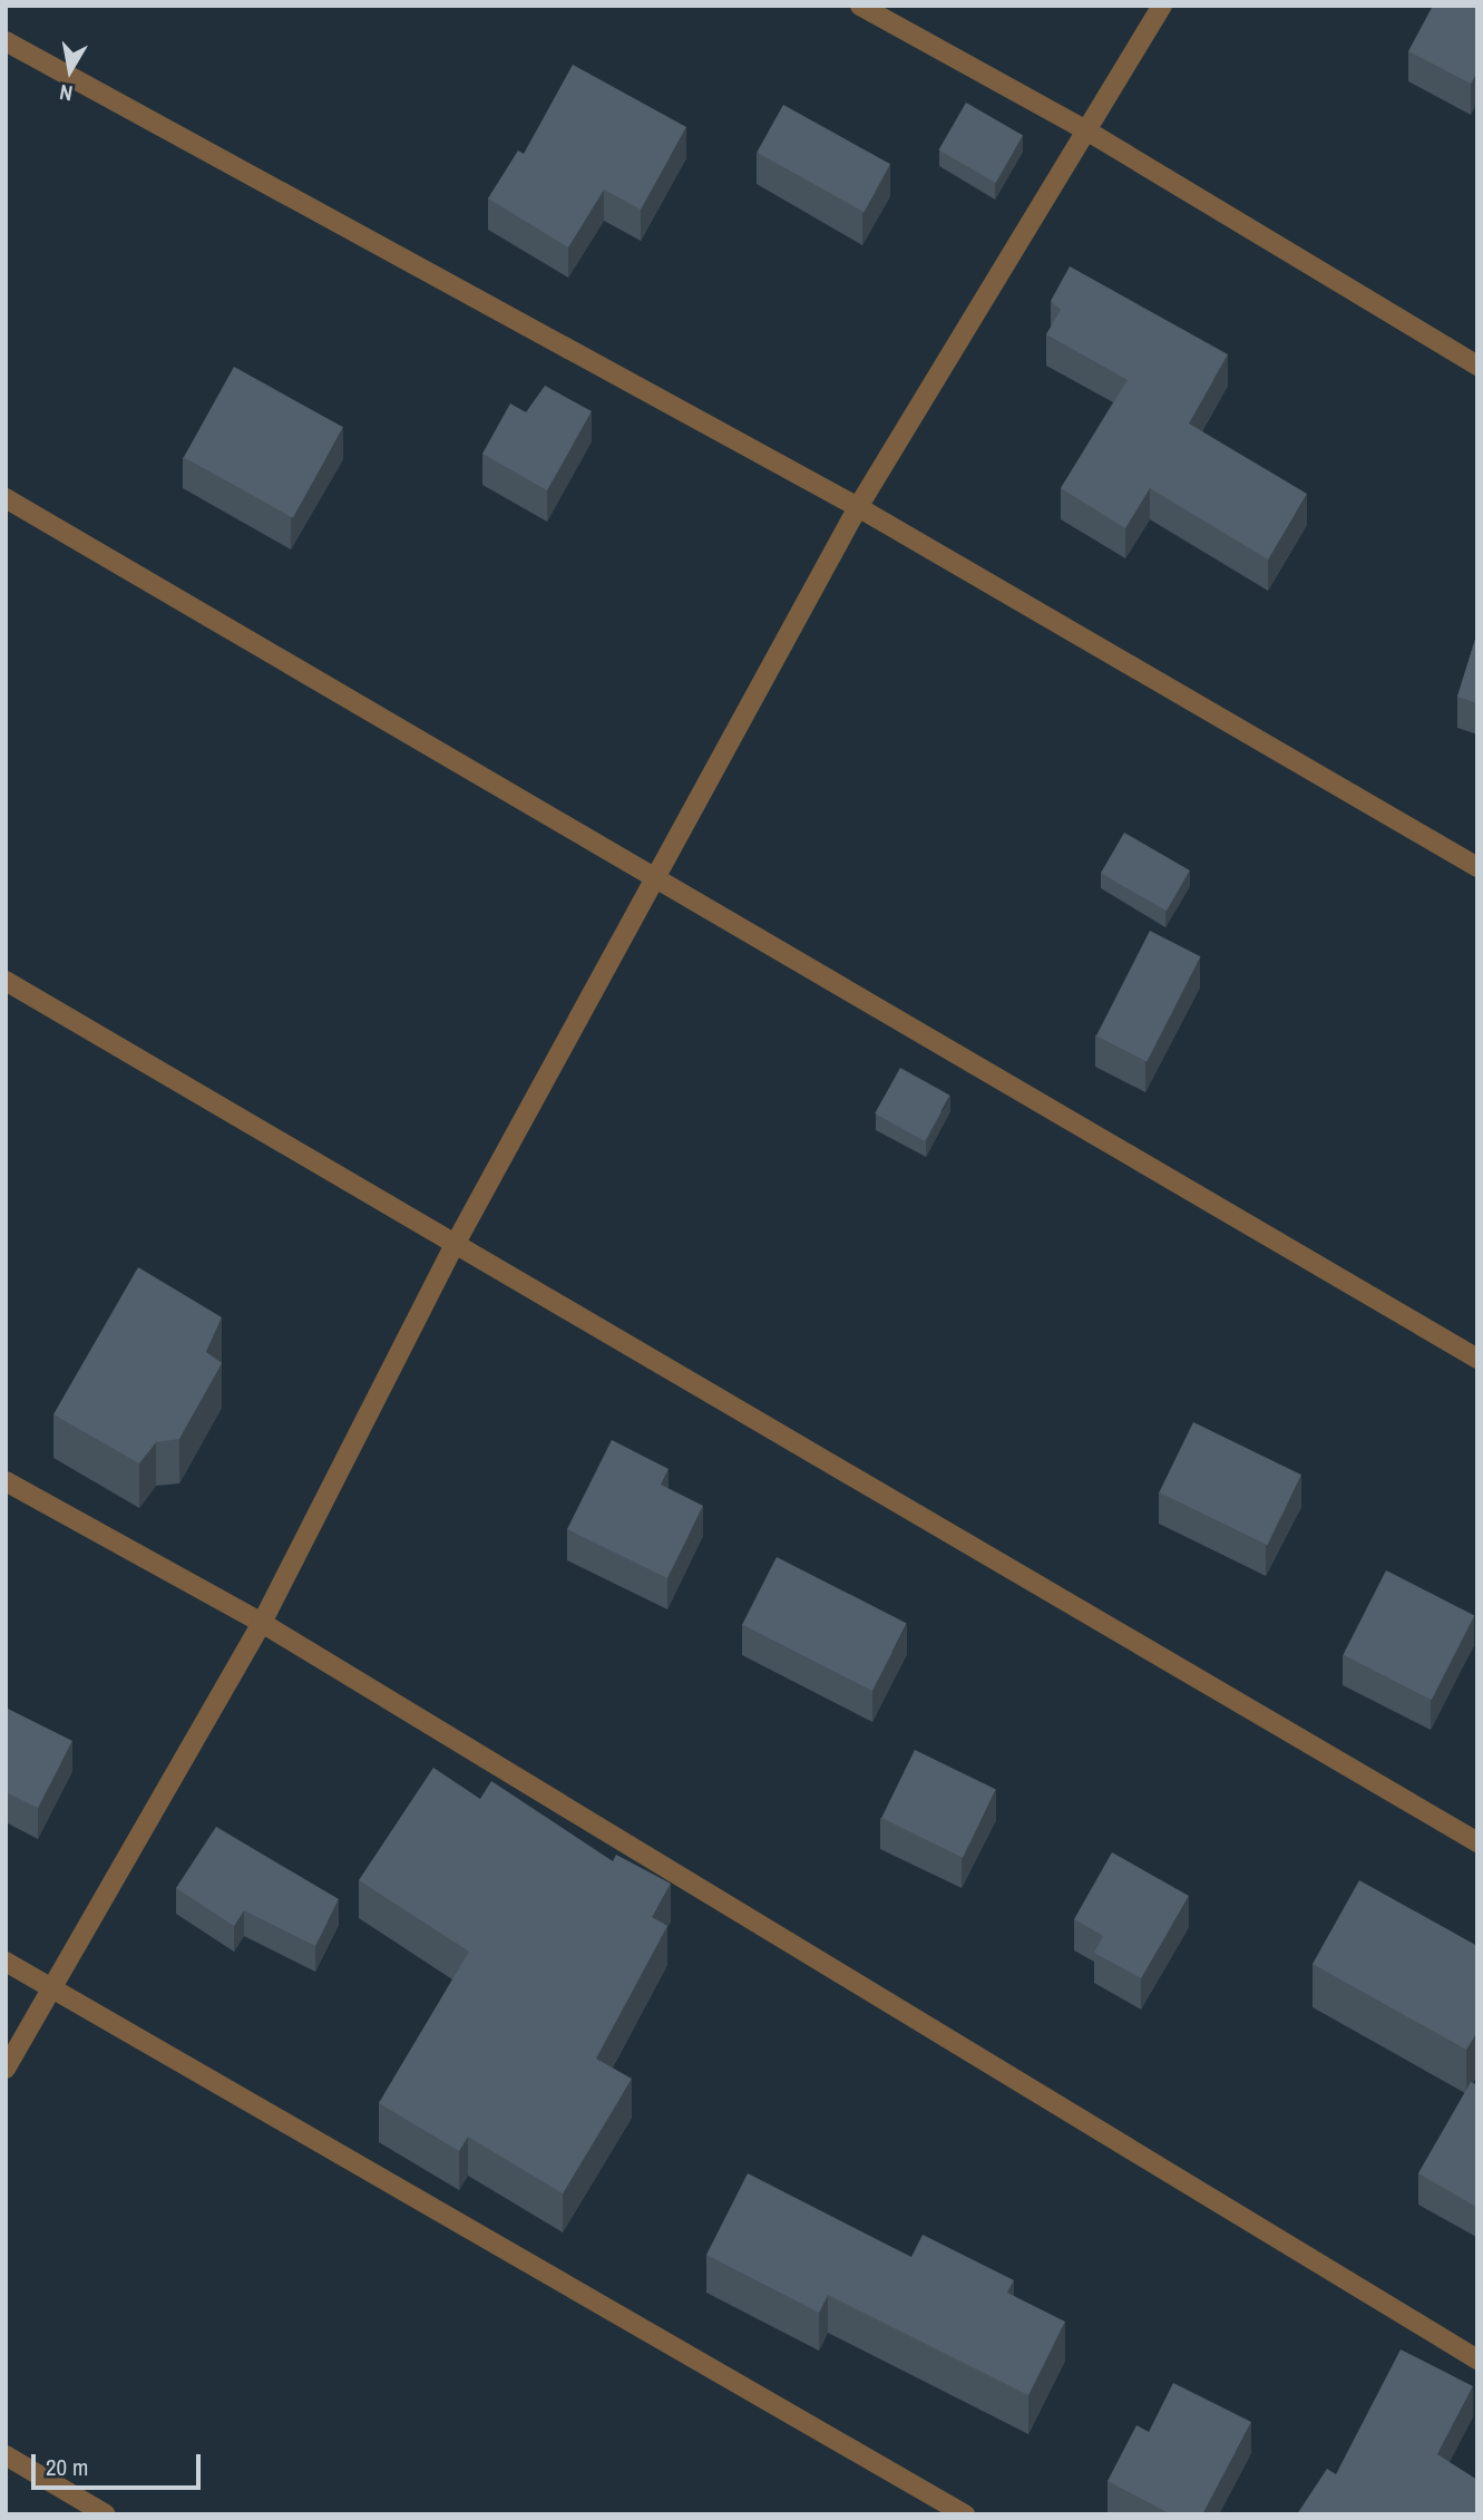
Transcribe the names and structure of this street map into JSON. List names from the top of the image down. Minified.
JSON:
{"scale_bar":"20 m","north":"bottom"}
